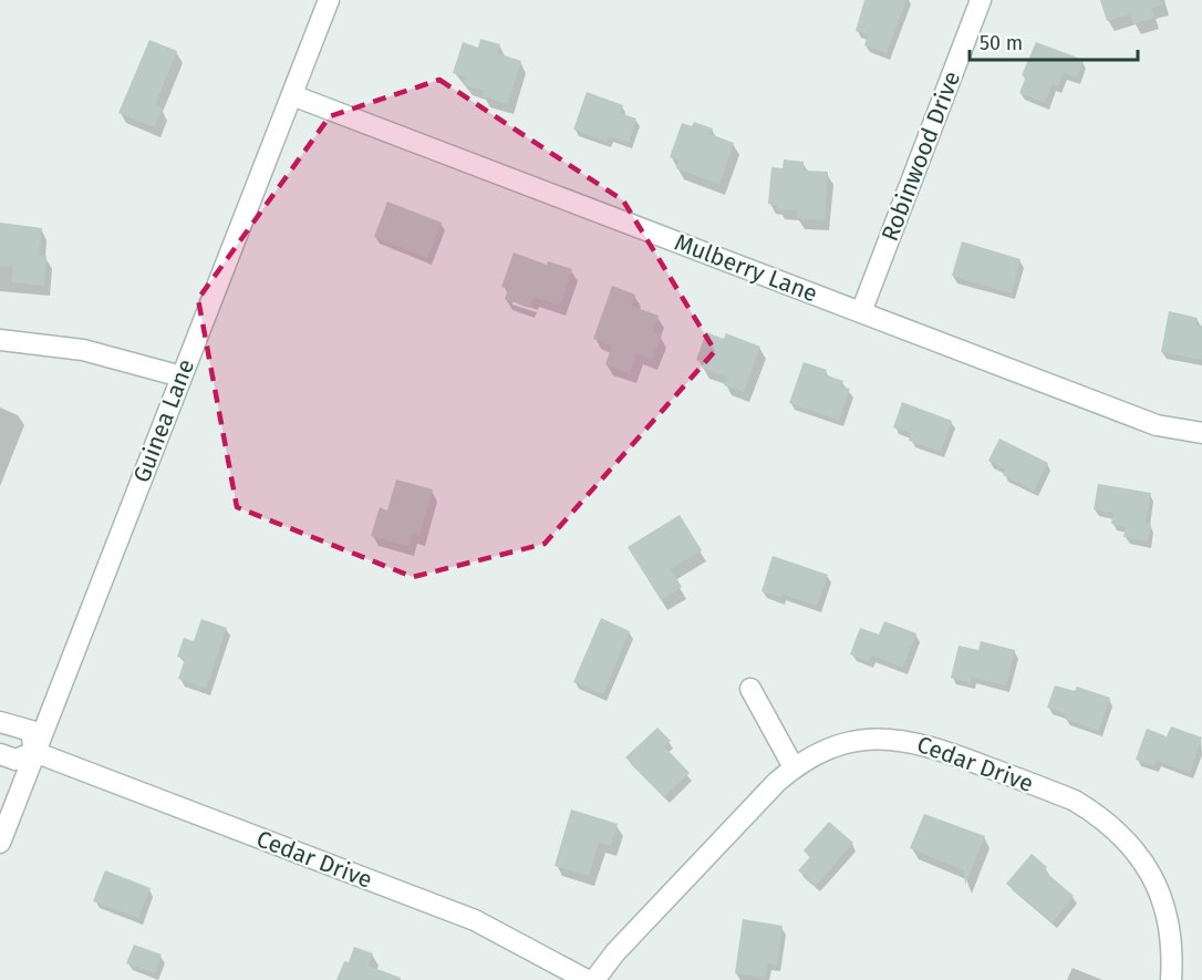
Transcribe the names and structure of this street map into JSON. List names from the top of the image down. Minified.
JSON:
{"streets":{"street":["Robinwood Drive","Mulberry Lane","Guinea Lane","Cedar Drive"]},"crossings":[["Robinwood Drive","Mulberry Lane"],["Mulberry Lane","Guinea Lane"],["Guinea Lane","Cedar Drive"]],"scale_bar":"50 m"}
